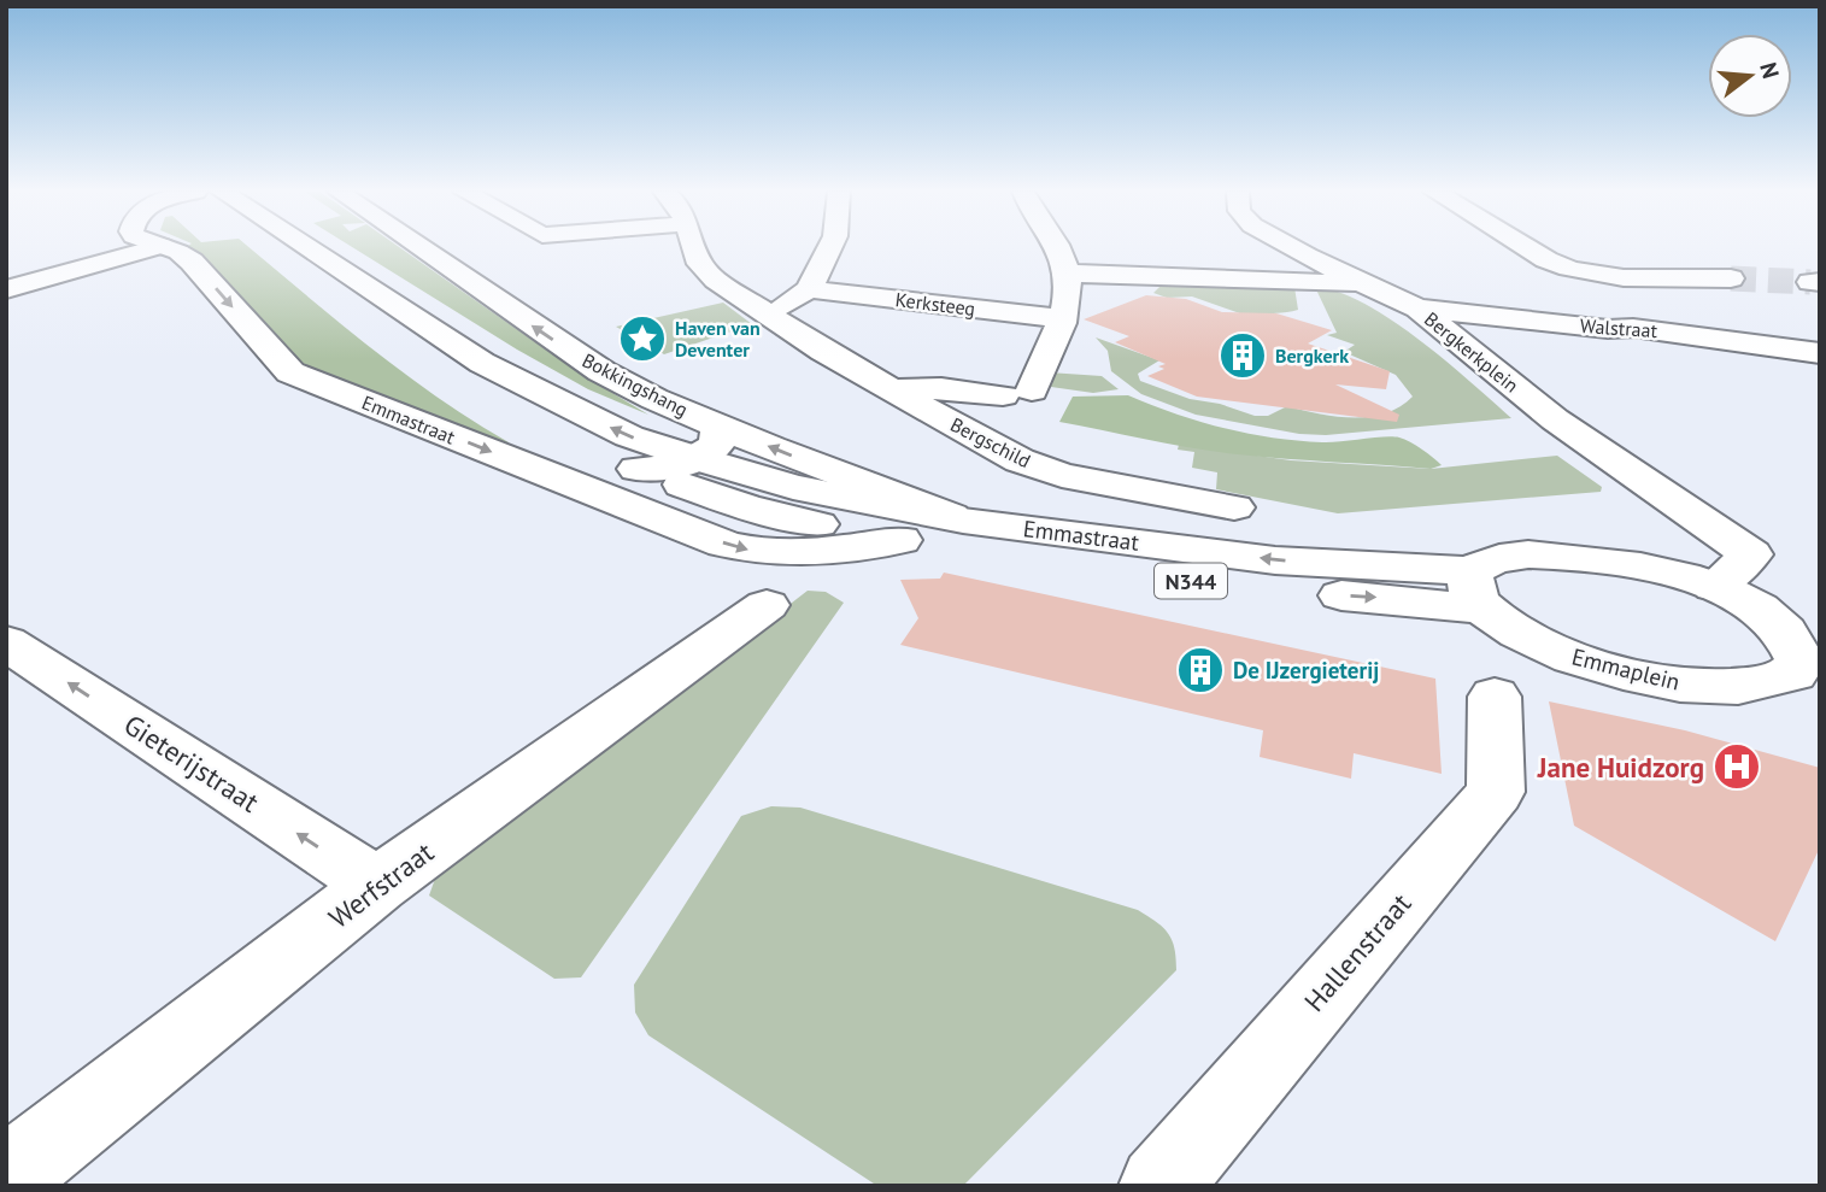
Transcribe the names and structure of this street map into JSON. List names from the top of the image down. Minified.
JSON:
{"streets":{"street":["Kerksteeg","Walstraat","Bergkerkplein","Bokkingshang","Emmastraat","Bergschild","N344","Emmaplein","Gieterijstraat","Werfstraat","Hallenstraat"]},"crossings":[["Walstraat","Bergkerkplein"],["Bergkerkplein","Emmaplein"],["Bokkingshang","Emmastraat"],["Emmastraat","Emmaplein"],["Emmastraat","Werfstraat"],["Gieterijstraat","Werfstraat"]],"one_way":["Bokkingshang","Gieterijstraat"],"places":{"place":["Haven van Deventer"],"building":["Bergkerk","De IJzergieterij"],"hospital":["Jane Huidzorg"]},"north":"right"}
